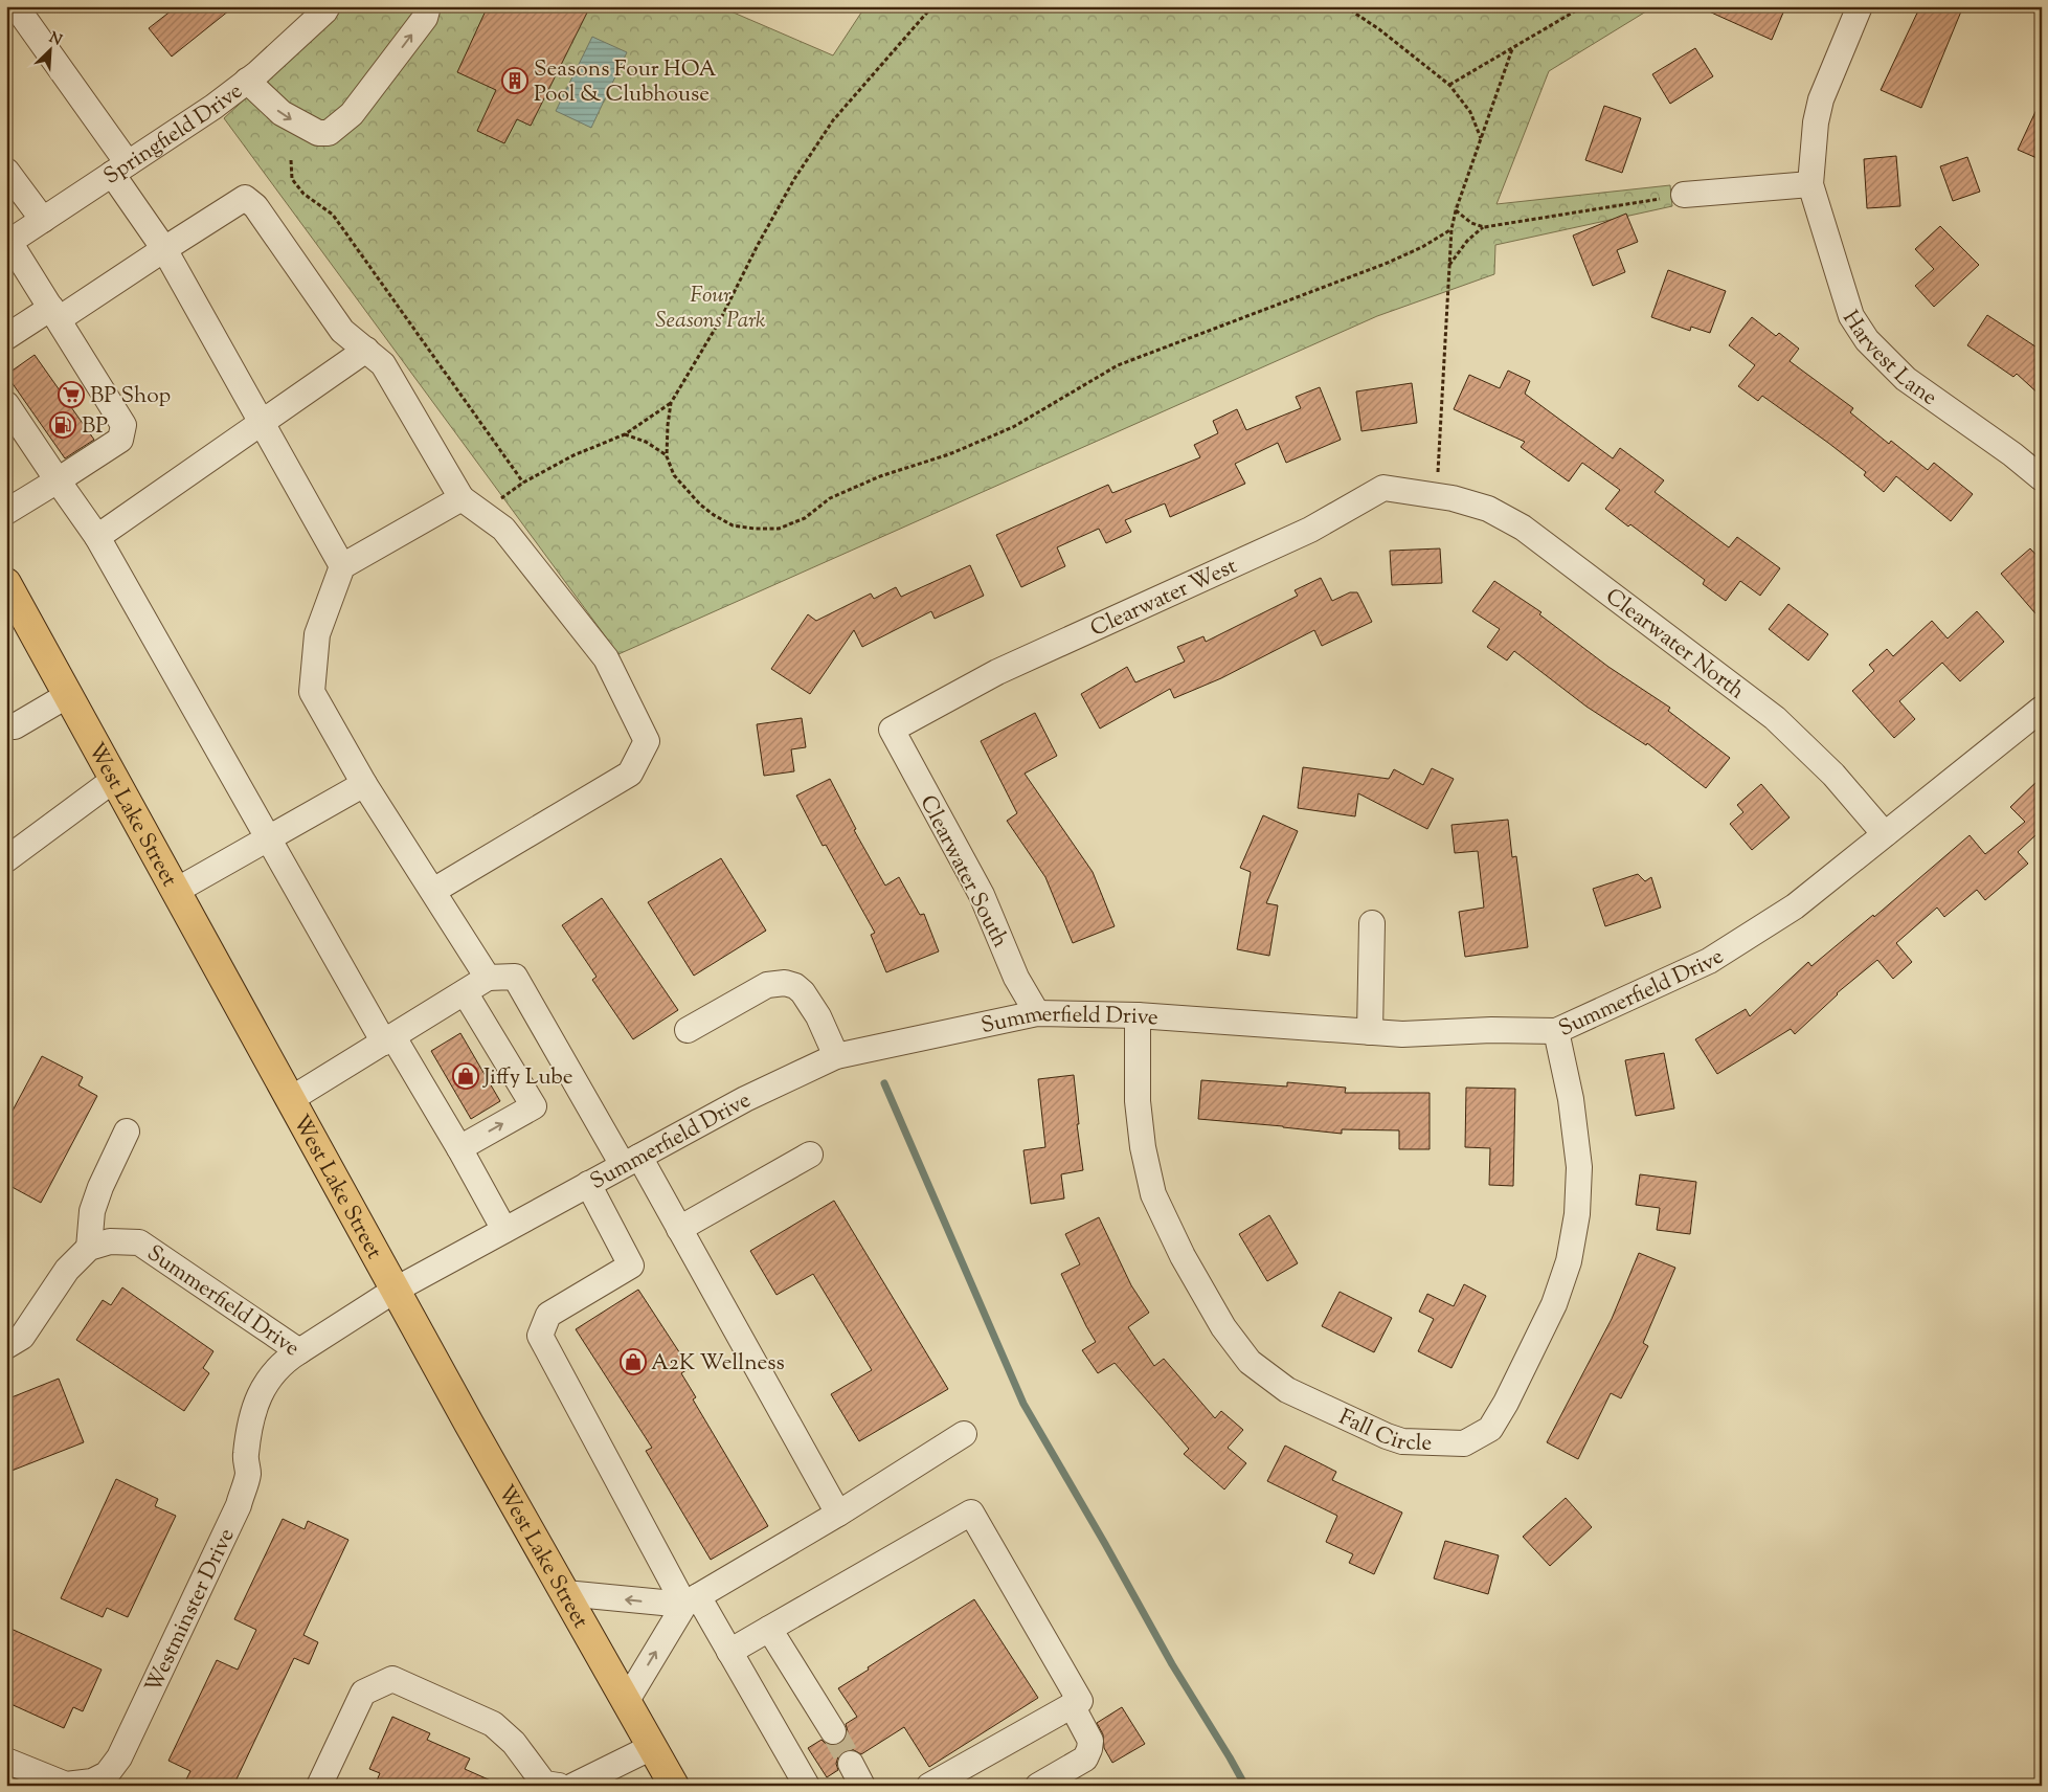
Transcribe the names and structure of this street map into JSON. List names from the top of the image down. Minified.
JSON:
{"streets":{"main road":["West Lake Street"],"street":["Springfield Drive","Harvest Lane","Clearwater West","Clearwater North","Clearwater South","Summerfield Drive","Fall Circle","Westminster Drive"]},"crossings":[["Clearwater West","Clearwater North"],["Clearwater West","Clearwater South"],["Clearwater North","Summerfield Drive"],["West Lake Street","Summerfield Drive"],["Clearwater South","Summerfield Drive"],["Summerfield Drive","Fall Circle"],["Summerfield Drive","Westminster Drive"]],"parks":["Four Seasons Park"],"places":{"building":["Seasons Four HOA Pool & Clubhouse"],"supermarket":["BP Shop"],"fuel station":["BP"],"shop":["Jiffy Lube","A2K Wellness"]},"north":"top right"}
